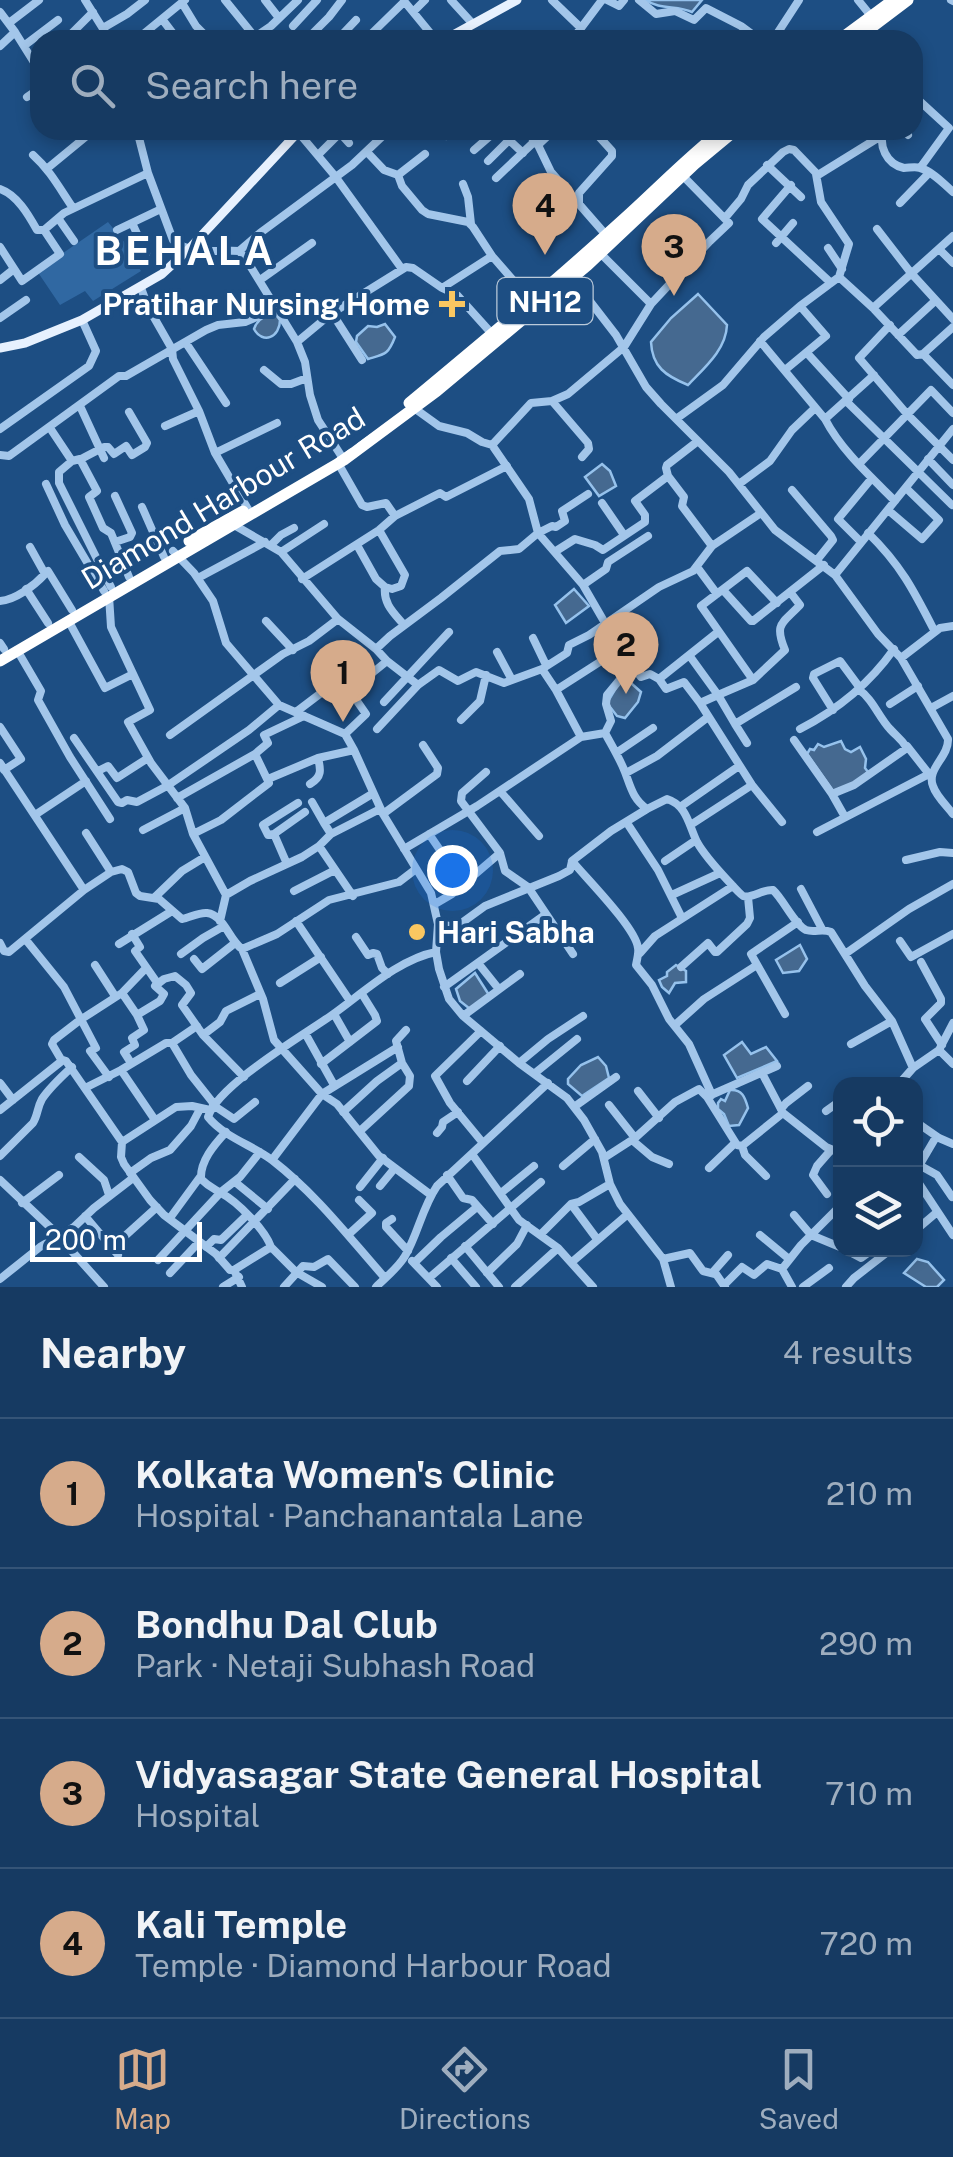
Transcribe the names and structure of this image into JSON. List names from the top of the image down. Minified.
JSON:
{"streets":{"highway":["NH12","Diamond Harbour Road"]},"districts":["BEHALA"],"places":{"health":["Pratihar Nursing Home"],"other":["Hari Sabha"]},"scale_bar":"200 m","page":{"search":"Search here","pins":["4","3","2","1"],"scale":"200 m","heading":["Nearby","4 results"],"list":[{"mark":"1","name":"Kolkata Women's Clinic","note":"Hospital · Panchanantala Lane","value":"210 m"},{"mark":"2","name":"Bondhu Dal Club","note":"Park · Netaji Subhash Road","value":"290 m"},{"mark":"3","name":"Vidyasagar State General Hospital","note":"Hospital","value":"710 m"},{"mark":"4","name":"Kali Temple","note":"Temple · Diamond Harbour Road","value":"720 m"}],"nav":["Map","Directions","Saved"]}}
